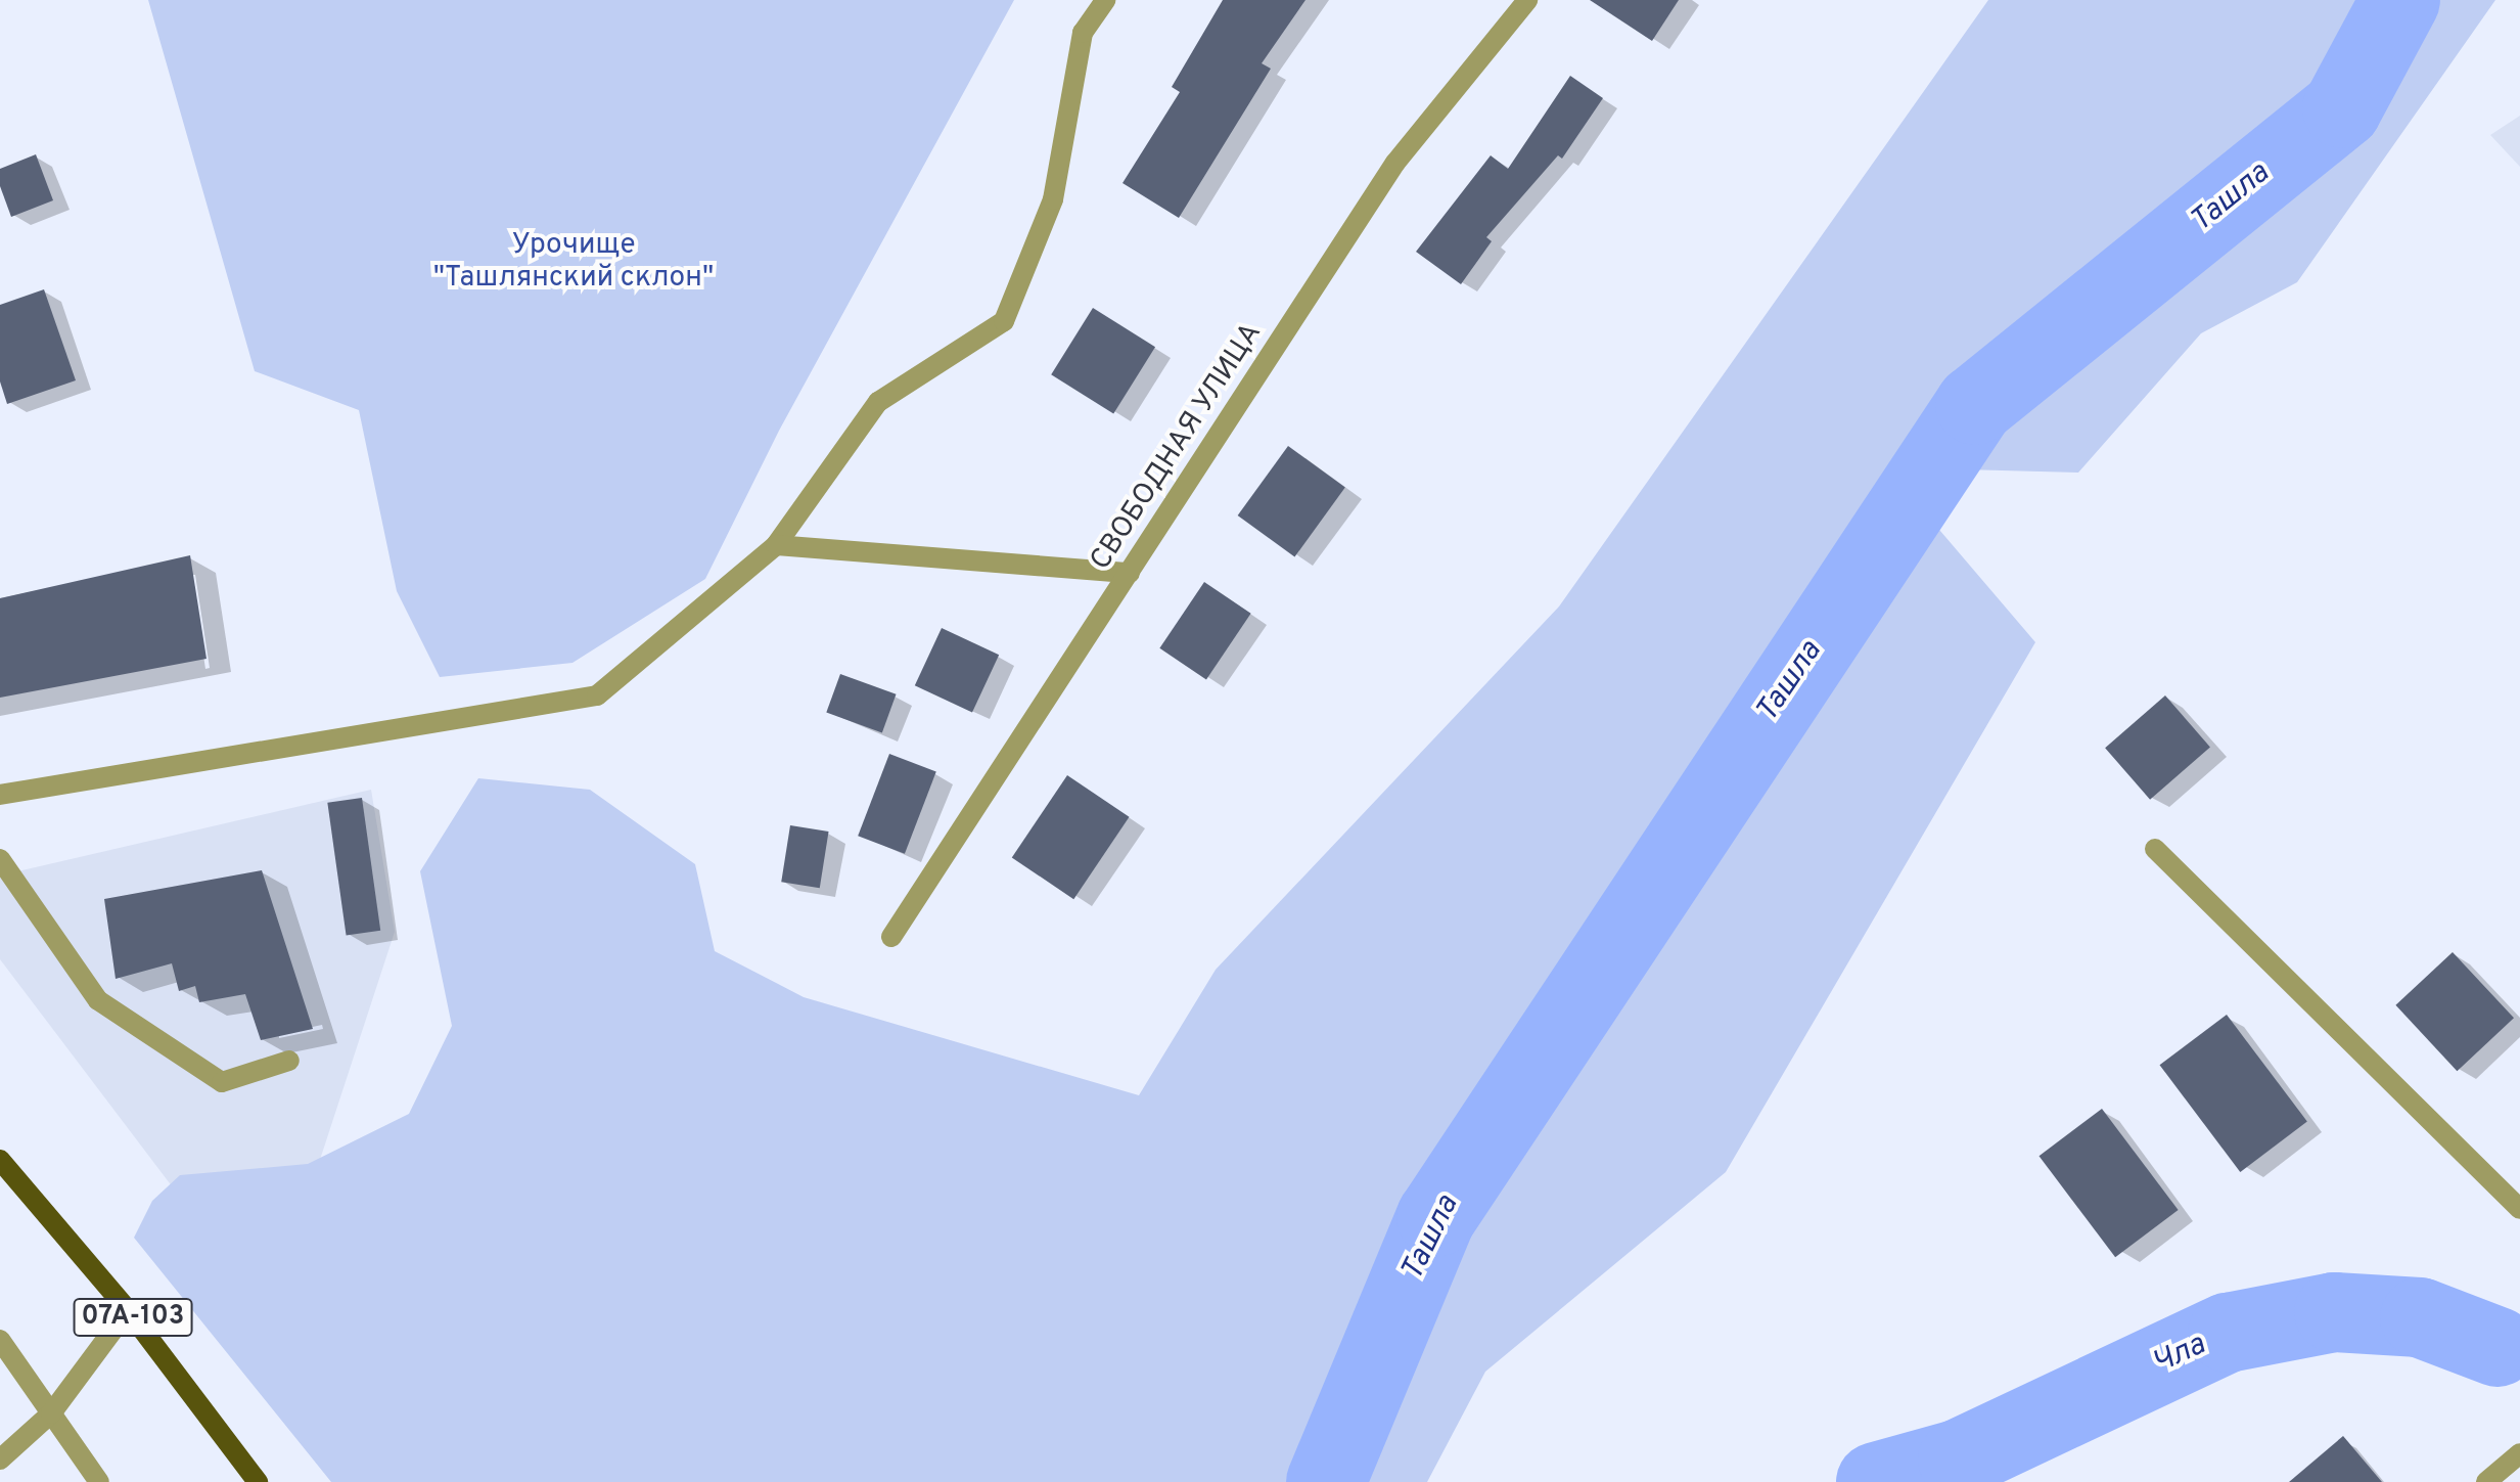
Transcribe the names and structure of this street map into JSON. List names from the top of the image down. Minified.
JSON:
{"streets":{"main road":["07А-103"],"street":["СВОБОДНАЯ УЛИЦА"]},"water":["Ташла","Чла"],"parks":["Урочище \"Ташлянский склон\""]}
